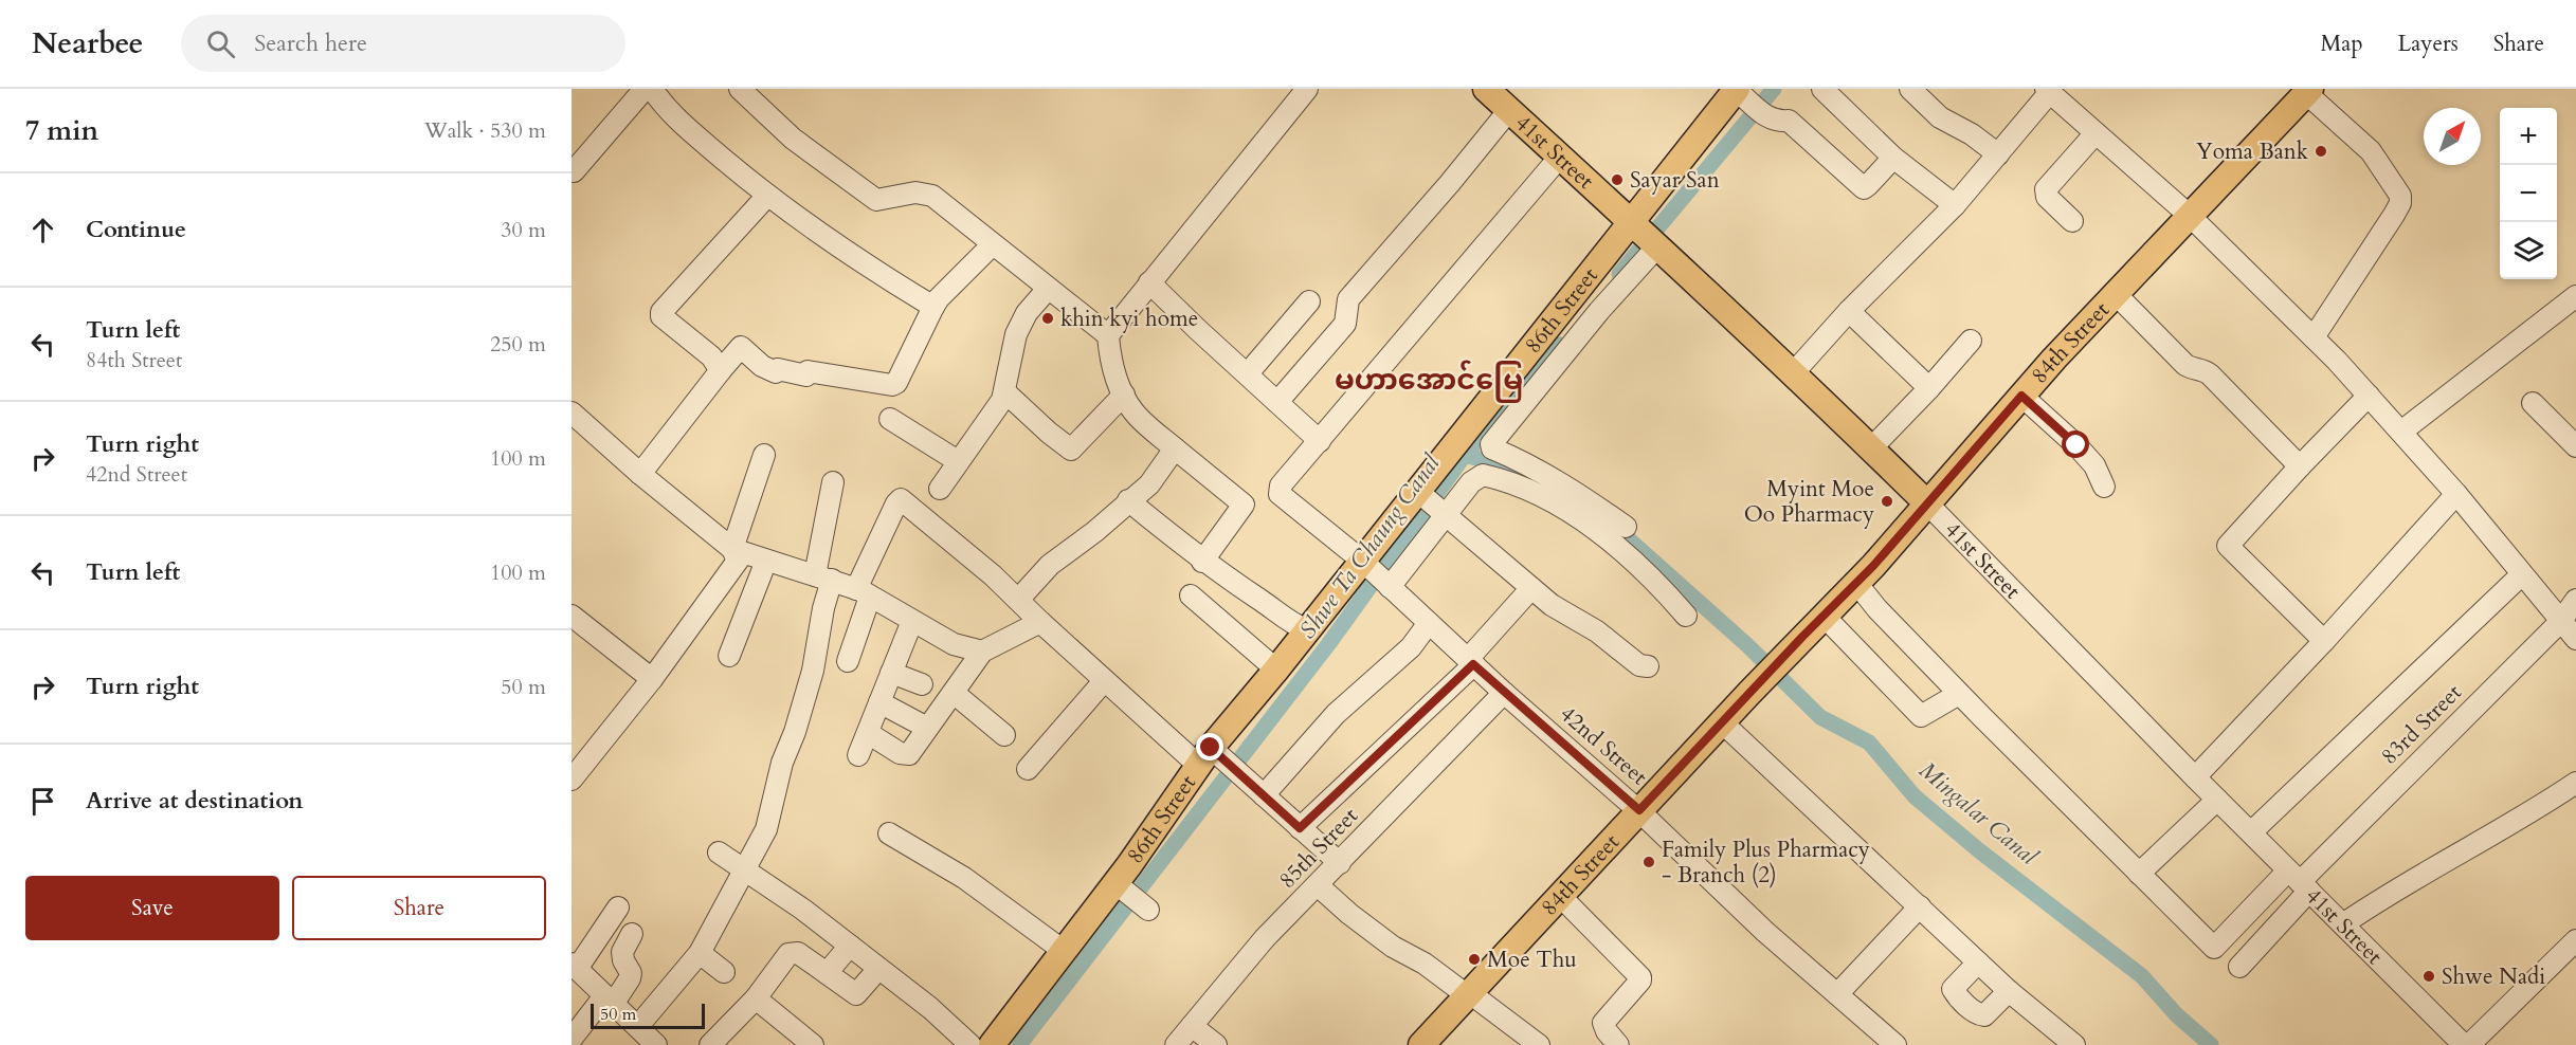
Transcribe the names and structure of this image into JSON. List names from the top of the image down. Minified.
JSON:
{"streets":{"main road":["41st Street","86th Street","84th Street"],"street":["83rd Street","42nd Street","85th Street"]},"crossings":[["41st Street","86th Street"],["41st Street","84th Street"],["41st Street","83rd Street"],["86th Street","42nd Street"],["84th Street","42nd Street"],["42nd Street","85th Street"]],"districts":["မဟာအောင်မြေ"],"water":["Shwe Ta Chaung Canal","Mingalar Canal"],"places":["Yoma Bank","Sayar San","khin kyi home","Myint Moe Oo Pharmacy","Family Plus Pharmacy - Branch (2)","Moe Thu","Shwe Nadi"],"scale_bar":"50 m","north":"top right","page":{"header":"Nearbee","search":"Search here","nav":["Map","Layers","Share"],"heading":["7 min","Walk · 530 m"],"map_buttons":["+","−"],"list":[["Continue","30 m"],["Turn left","84th Street","250 m"],["Turn right","42nd Street","100 m"],["Turn left","100 m"],["Turn right","50 m"],"Arrive at destination"],"buttons":["Save","Share"],"scale":"50 m"}}
